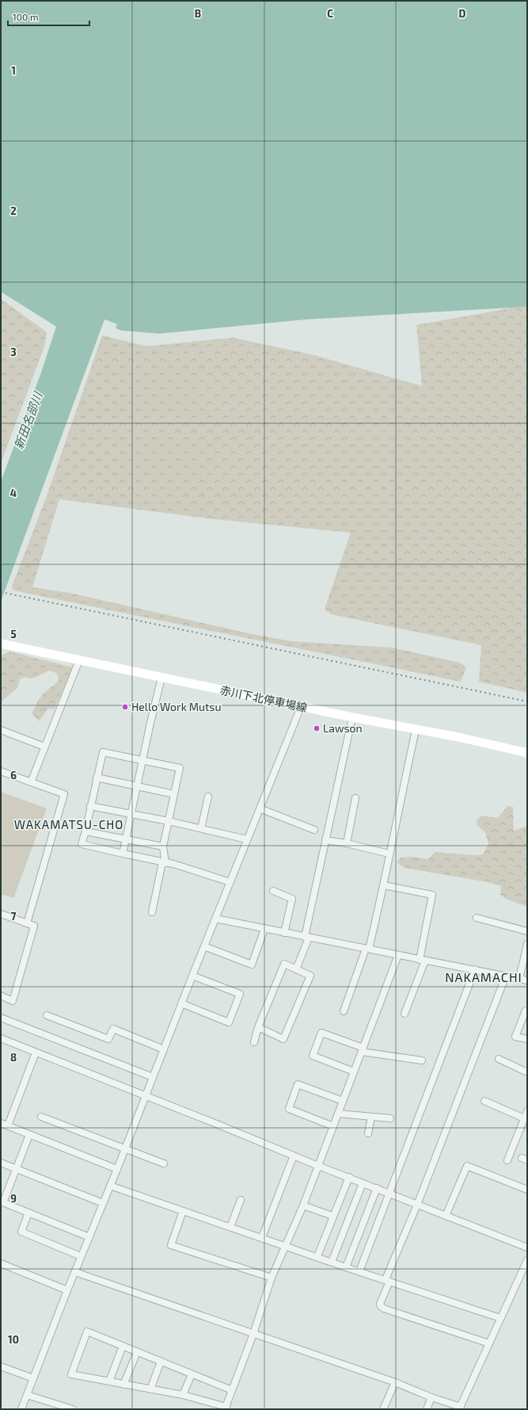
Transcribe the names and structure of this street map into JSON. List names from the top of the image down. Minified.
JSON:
{"streets":{"main road":["赤川下北停車場線"]},"districts":["WAKAMATSU-CHO","NAKAMACHI"],"water":["新田名部川"],"places":["Hello Work Mutsu","Lawson"],"scale_bar":"100 m","grid":{"columns":["B","C","D"],"rows":["1","2","3","4","5","6","7","8","9","10"]}}
